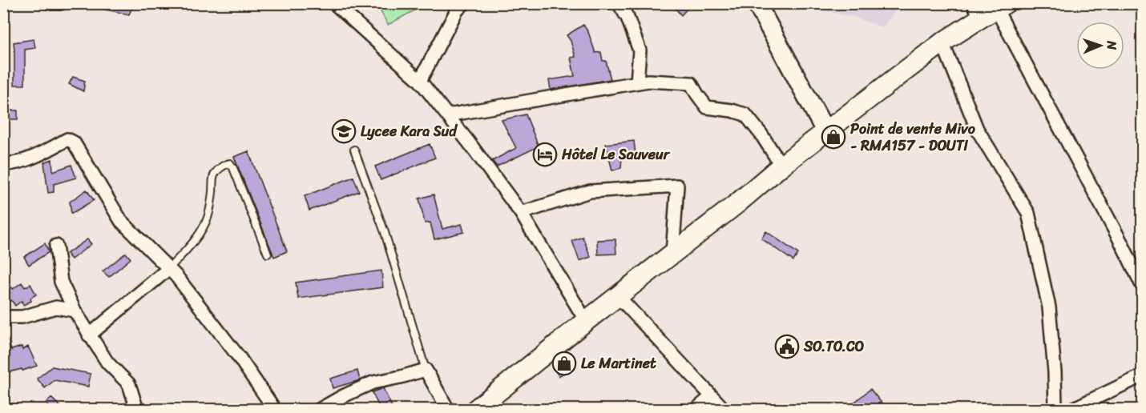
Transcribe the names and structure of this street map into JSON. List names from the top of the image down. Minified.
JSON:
{"places":{"school or university":["Lycee Kara Sud"],"shop":["Point de vente Mivo - RMA157 - DOUTI","Le Martinet"],"hotel":["Hôtel Le Sauveur"],"public building":["SO.TO.CO"]},"north":"right"}
